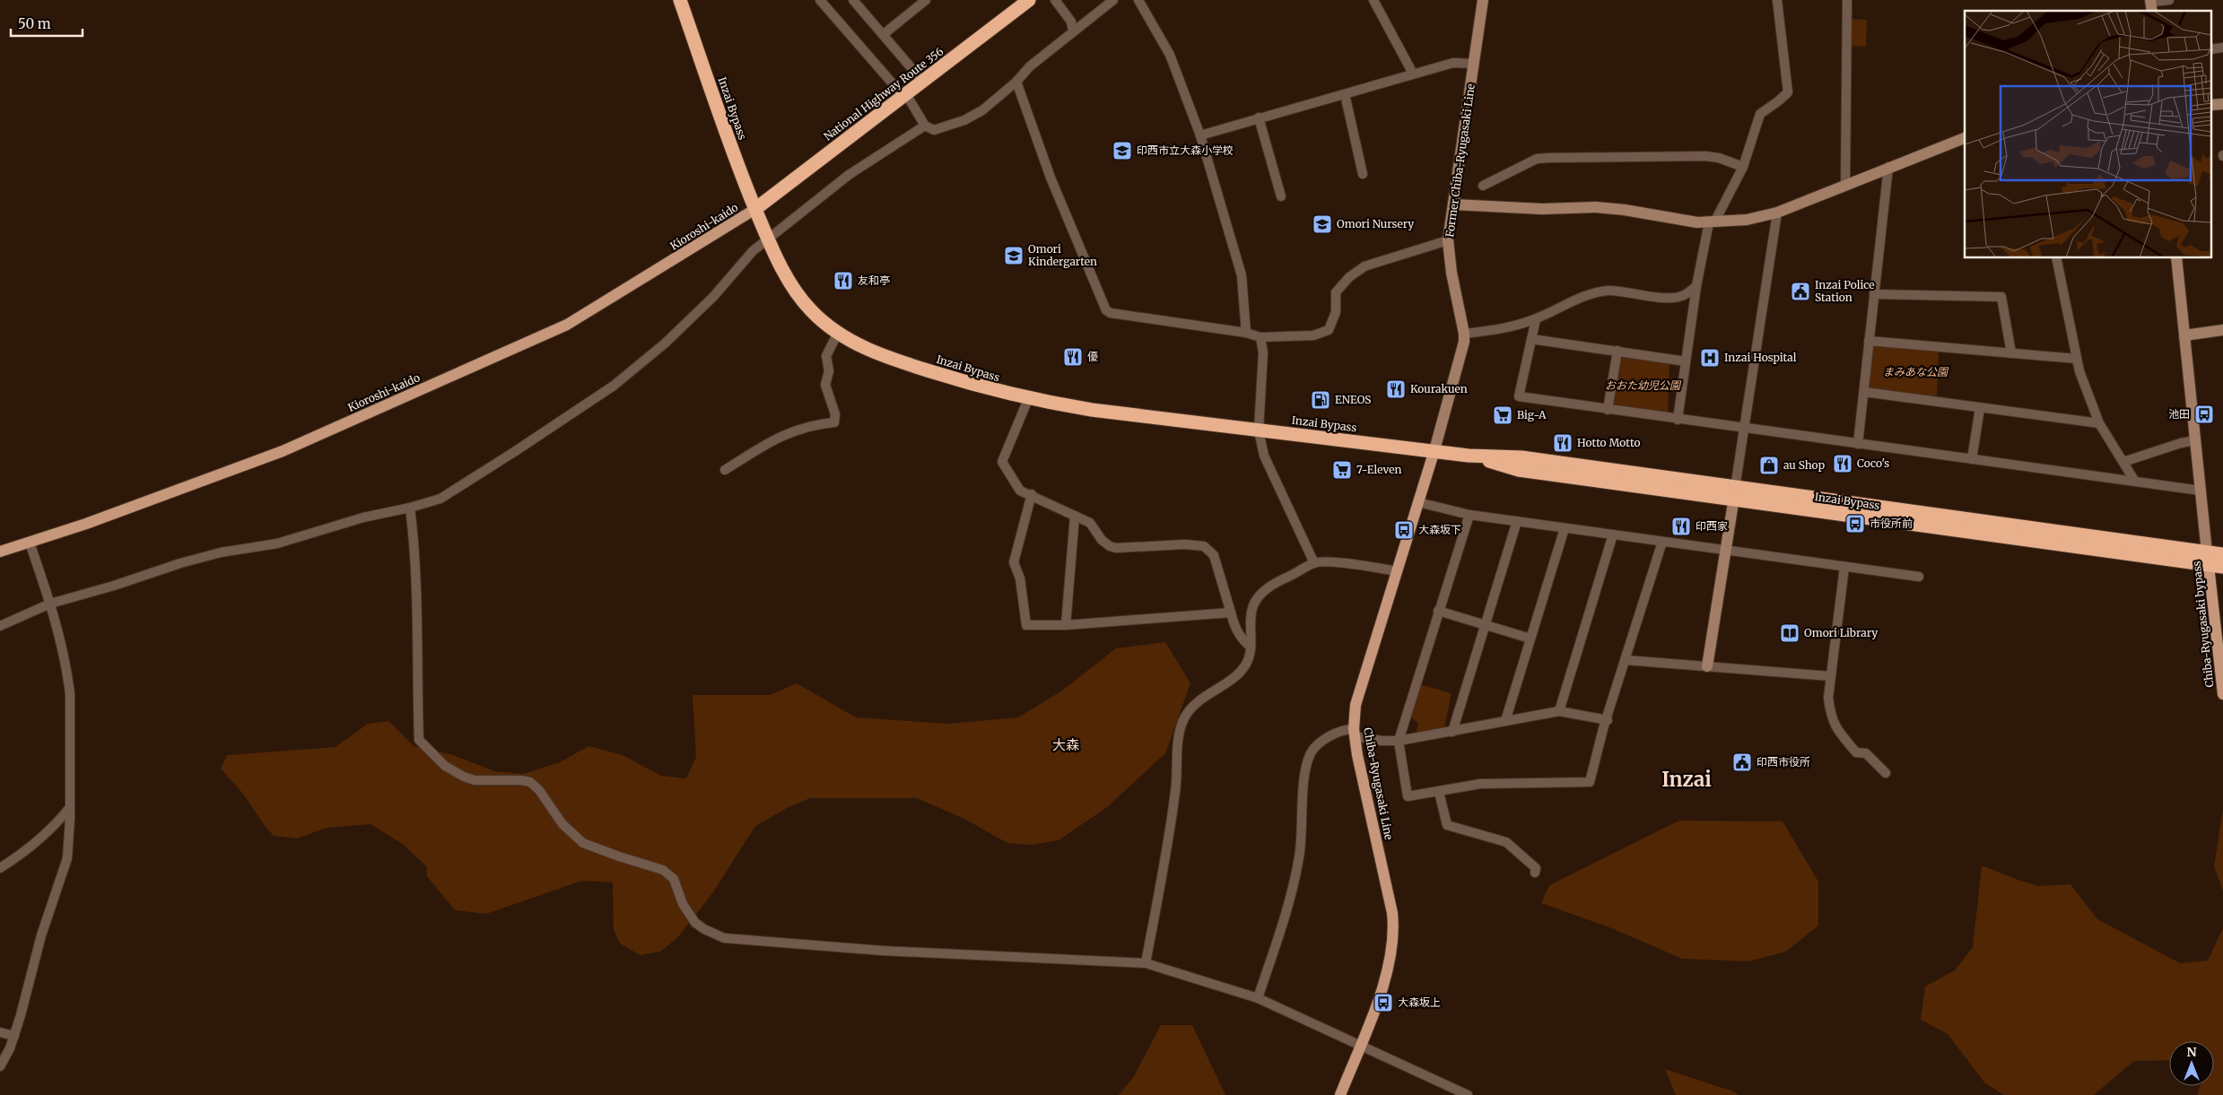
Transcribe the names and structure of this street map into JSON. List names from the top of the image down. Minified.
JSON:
{"streets":{"highway":["National Highway Route 356","Inzai Bypass"],"main road":["Kioroshi-kaido","Chiba-Ryugasaki bypass","Chiba-Ryugasaki Line"],"street":["Former Chiba-Ryugasaki Line"]},"crossings":[["National Highway Route 356","Inzai Bypass"],["National Highway Route 356","Kioroshi-kaido"],["Inzai Bypass","Former Chiba-Ryugasaki Line"],["Inzai Bypass","Kioroshi-kaido"],["Inzai Bypass","Chiba-Ryugasaki bypass"],["Inzai Bypass","Chiba-Ryugasaki Line"],["Former Chiba-Ryugasaki Line","Chiba-Ryugasaki Line"]],"districts":["大森","Inzai"],"parks":["まみあな公園","おおた幼児公園"],"places":{"school or university":["印西市立大森小学校","Omori Nursery","Omori Kindergarten"],"restaurant":["友和亭","優","Kourakuen","Hotto Motto","Coco's","印西家"],"public building":["Inzai Police Station","印西市役所"],"hospital":["Inzai Hospital"],"fuel station":["ENEOS"],"bus stop":["池田","市役所前","大森坂下","大森坂上"],"supermarket":["Big-A","7-Eleven"],"shop":["au Shop"],"library":["Omori Library"]},"scale_bar":"50 m","north":"top"}
